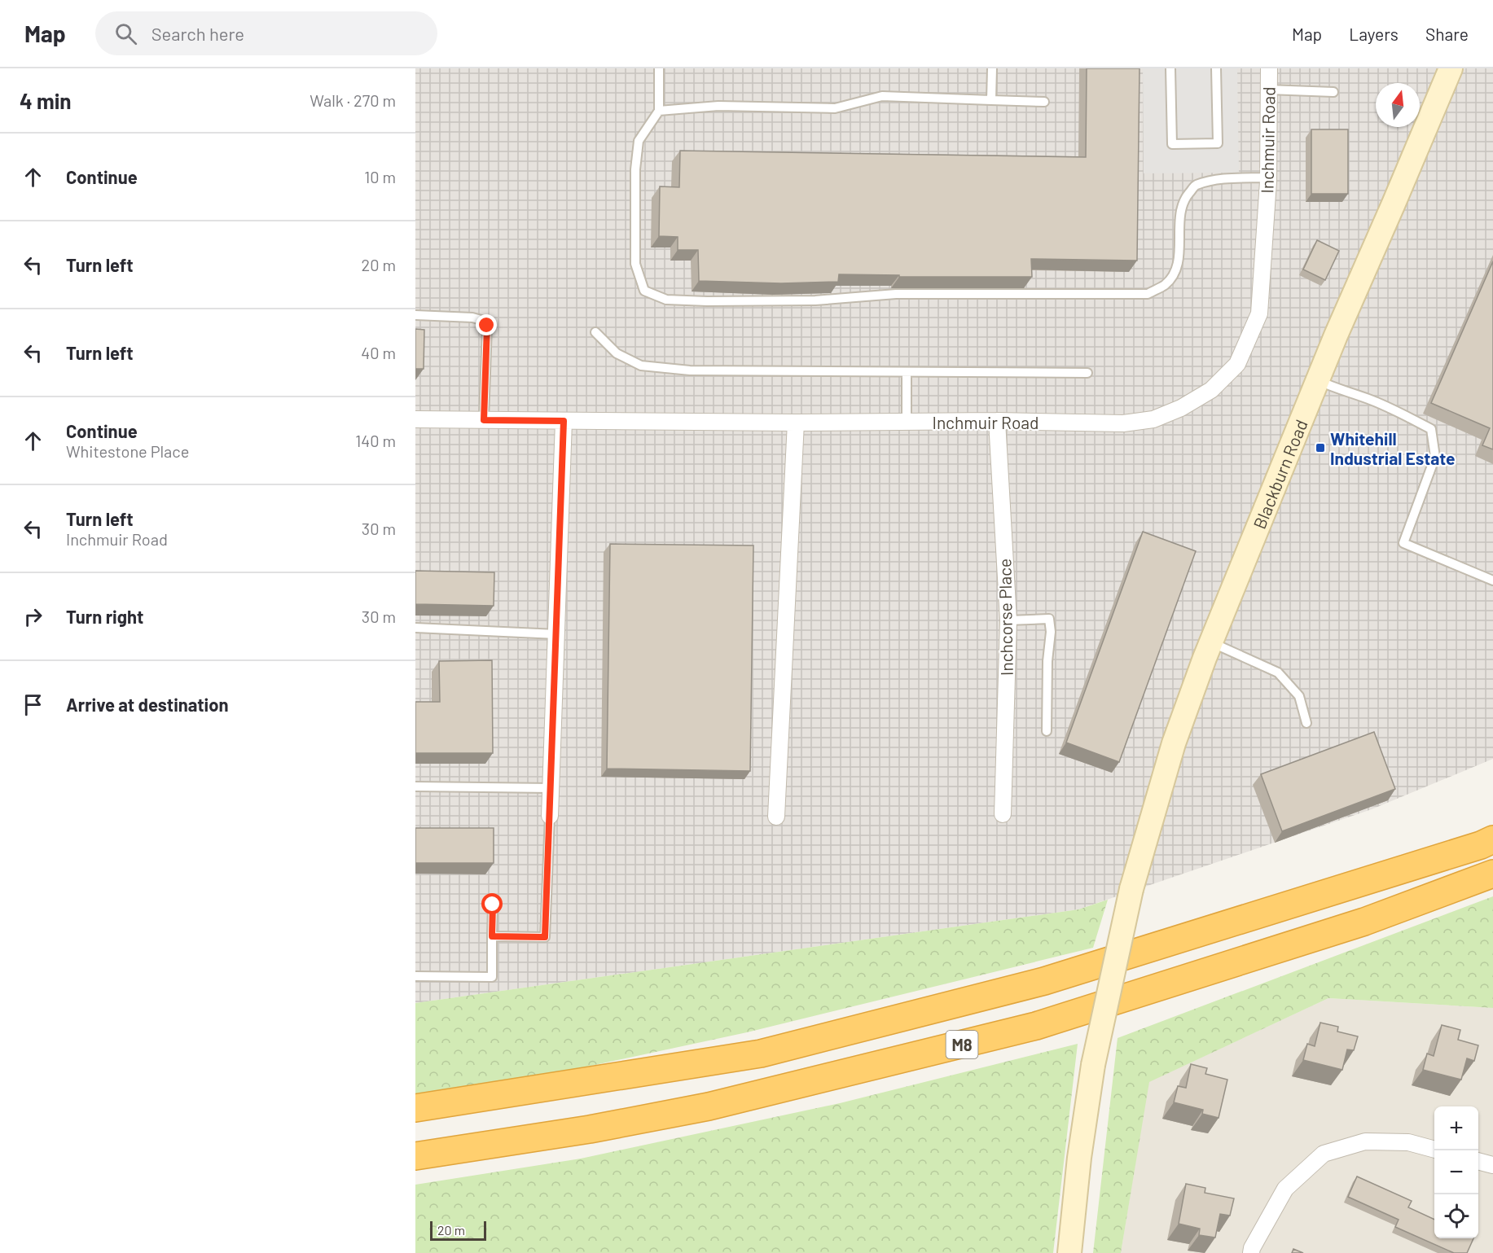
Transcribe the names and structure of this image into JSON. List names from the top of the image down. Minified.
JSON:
{"streets":{"highway":["M8"],"main road":["Blackburn Road"],"street":["Inchmuir Road","Inchcorse Place"]},"crossings":[["Inchmuir Road","Inchcorse Place"]],"places":{"transit":["Whitehill Industrial Estate"]},"scale_bar":"20 m","north":"top","page":{"header":"Map","search":"Search here","nav":["Map","Layers","Share"],"heading":["4 min","Walk · 270 m"],"list":[["Continue","10 m"],["Turn left","20 m"],["Turn left","40 m"],["Continue","Whitestone Place","140 m"],["Turn left","Inchmuir Road","30 m"],["Turn right","30 m"],"Arrive at destination"],"map_buttons":["+","−"],"scale":"20 m"}}
